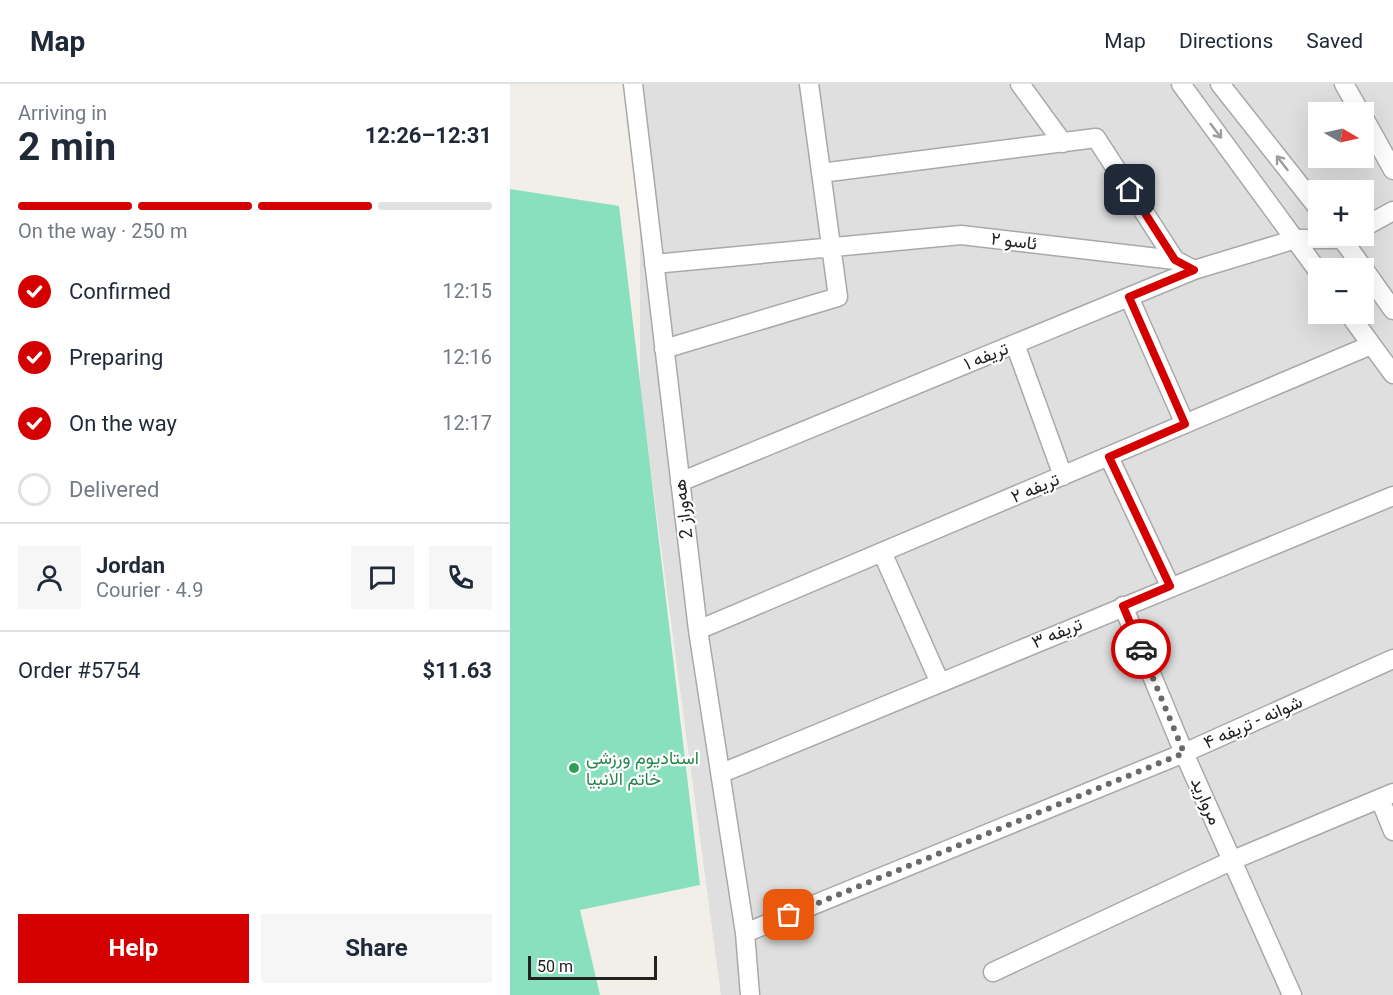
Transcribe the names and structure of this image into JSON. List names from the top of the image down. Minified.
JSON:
{"streets":{"street":["ئاسو ۲","تریفه ۱","تریفه ۲","هەوراز 2","تریفه ۳","شوانه - تریفه ۴","مروارید"]},"crossings":[["ئاسو ۲","تریفه ۱"],["ئاسو ۲","هەوراز 2"],["تریفه ۱","هەوراز 2"],["تریفه ۲","هەوراز 2"],["هەوراز 2","تریفه ۳"],["هەوراز 2","شوانه - تریفه ۴"],["تریفه ۳","مروارید"],["شوانه - تریفه ۴","مروارید"]],"places":["استادیوم ورزشی خاتم الانبیا"],"scale_bar":"50 m","north":"right","page":{"header":"Map","nav":["Map","Directions","Saved"],"heading":["2 min","Arriving in","12:26–12:31"],"panel":["Jordan","Courier · 4.9","Order #5754","$11.63"],"map_buttons":["+","−"],"bar":"On the way · 250 m","list":[["Confirmed","12:15"],["Preparing","12:16"],["On the way","12:17"],"Delivered"],"buttons":["Help","Share"],"scale":"50 m"}}
